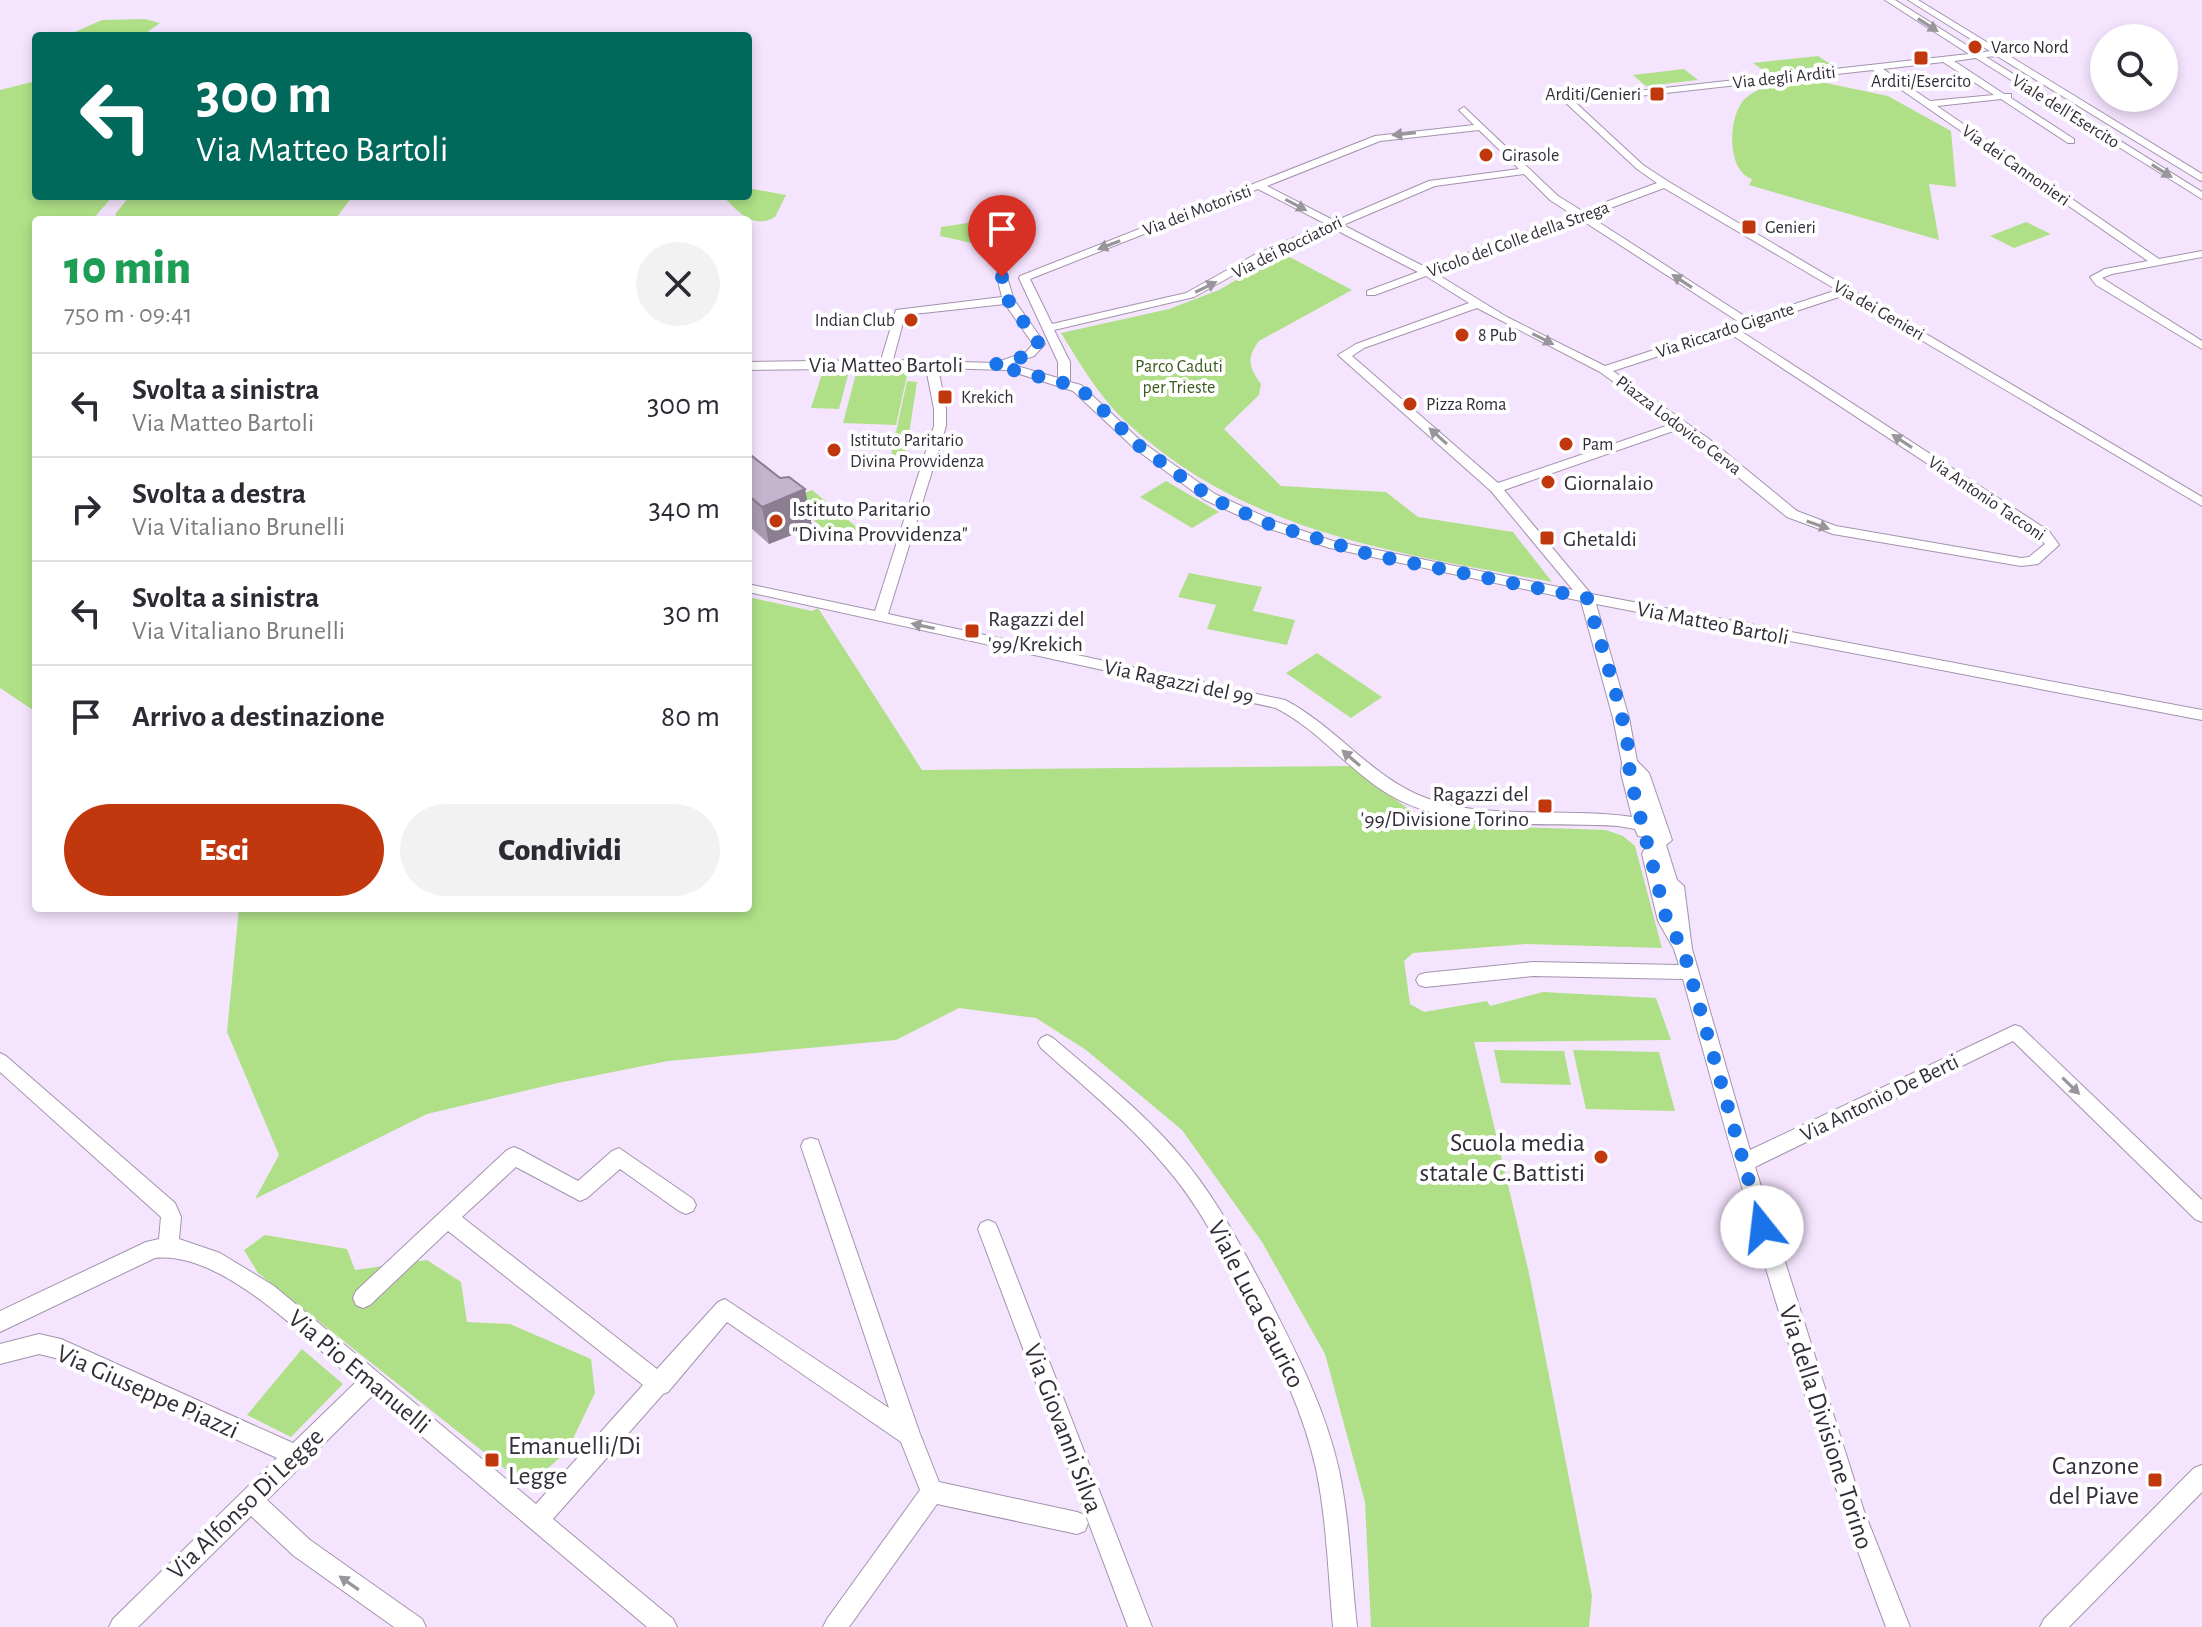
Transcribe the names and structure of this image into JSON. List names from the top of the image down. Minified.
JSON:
{"streets":{"street":["Via degli Arditi","Viale dell'Esercito","Via dei Cannonieri","Via dei Motoristi","Vicolo del Colle della Strega","Via dei Rocciatori","Via dei Genieri","Via Riccardo Gigante","Via Matteo Bartoli","Piazza Lodovico Cerva","Via Antonio Tacconi","Via Ragazzi del 99","Via Antonio De Berti","Viale Luca Gaurico","Via Pio Emanuelli","Via Giuseppe Piazzi","Via della Divisione Torino","Via Giovanni Silva","Via Alfonso Di Legge"]},"crossings":[["Via degli Arditi","Viale dell'Esercito"],["Via degli Arditi","Via dei Cannonieri"],["Via degli Arditi","Via dei Genieri"],["Via dei Motoristi","Via dei Rocciatori"],["Via dei Motoristi","Via Matteo Bartoli"],["Via dei Motoristi","Piazza Lodovico Cerva"],["Vicolo del Colle della Strega","Via dei Genieri"],["Vicolo del Colle della Strega","Piazza Lodovico Cerva"],["Via dei Rocciatori","Piazza Lodovico Cerva"],["Via dei Genieri","Via Riccardo Gigante"],["Via Riccardo Gigante","Piazza Lodovico Cerva"],["Via Riccardo Gigante","Via Antonio Tacconi"],["Via Matteo Bartoli","Via della Divisione Torino"],["Piazza Lodovico Cerva","Via Antonio Tacconi"],["Via Ragazzi del 99","Via della Divisione Torino"],["Via Antonio De Berti","Via della Divisione Torino"],["Via Pio Emanuelli","Via Alfonso Di Legge"],["Via Giuseppe Piazzi","Via Alfonso Di Legge"]],"one_way":["Via dei Motoristi","Via dei Rocciatori","Via Ragazzi del 99","Via Antonio De Berti"],"parks":["Parco Caduti per Trieste"],"places":{"other":["Varco Nord","Girasole","Indian Club","8 Pub","Pizza Roma","Pam","Istituto Paritario Divina Provvidenza","Giornalaio","Istituto Paritario \"Divina Provvidenza\"","Scuola media statale C.Battisti"],"transit":["Arditi/Esercito","Arditi/Genieri","Genieri","Krekich","Ghetaldi","Ragazzi del '99/Krekich","Ragazzi del '99/Divisione Torino","Emanuelli/Di Legge","Canzone del Piave"]},"page":{"turn":["300 m","Via Matteo Bartoli"],"heading":["10 min","750 m · 09:41"],"list":[{"name":"Svolta a sinistra","note":"Via Matteo Bartoli","value":"300 m"},{"name":"Svolta a destra","note":"Via Vitaliano Brunelli","value":"340 m"},{"name":"Svolta a sinistra","note":"Via Vitaliano Brunelli","value":"30 m"},{"name":"Arrivo a destinazione","value":"80 m"}],"buttons":["Esci","Condividi"]}}
